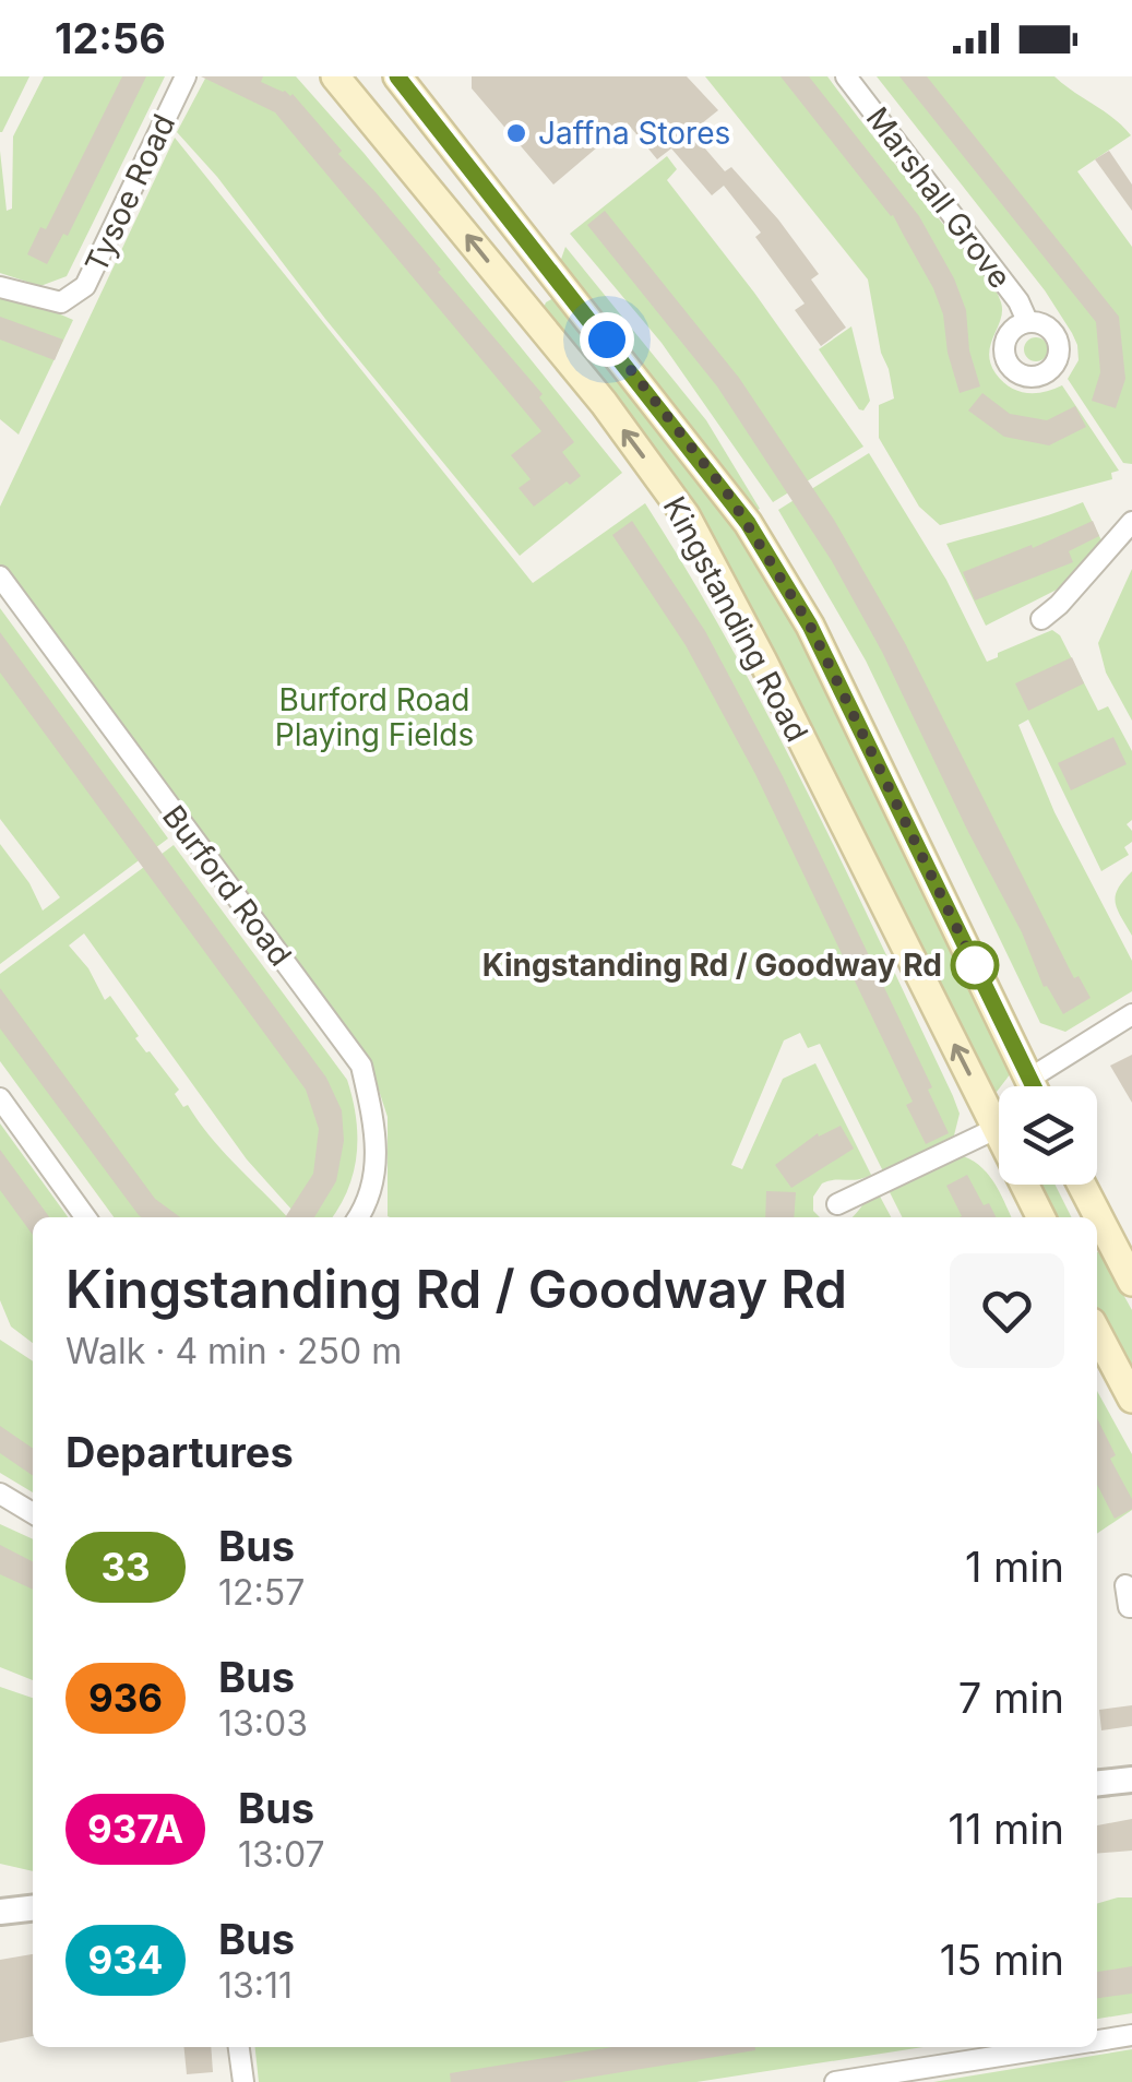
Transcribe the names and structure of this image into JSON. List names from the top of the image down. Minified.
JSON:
{"streets":{"main road":["Kingstanding Road"],"street":["Tysoe Road","Marshall Grove","Burford Road"]},"parks":["Burford Road Playing Fields"],"places":["Jaffna Stores","Kingstanding Rd / Goodway Rd"],"lines":["bus line 33"],"page":{"status":"12:56","heading":[["Kingstanding Rd / Goodway Rd","Walk · 4 min · 250 m"],"Departures"],"list":[{"mark":"33","name":"Bus","note":"12:57","value":"1 min"},{"mark":"936","name":"Bus","note":"13:03","value":"7 min"},{"mark":"937A","name":"Bus","note":"13:07","value":"11 min"},{"mark":"934","name":"Bus","note":"13:11","value":"15 min"}]}}
